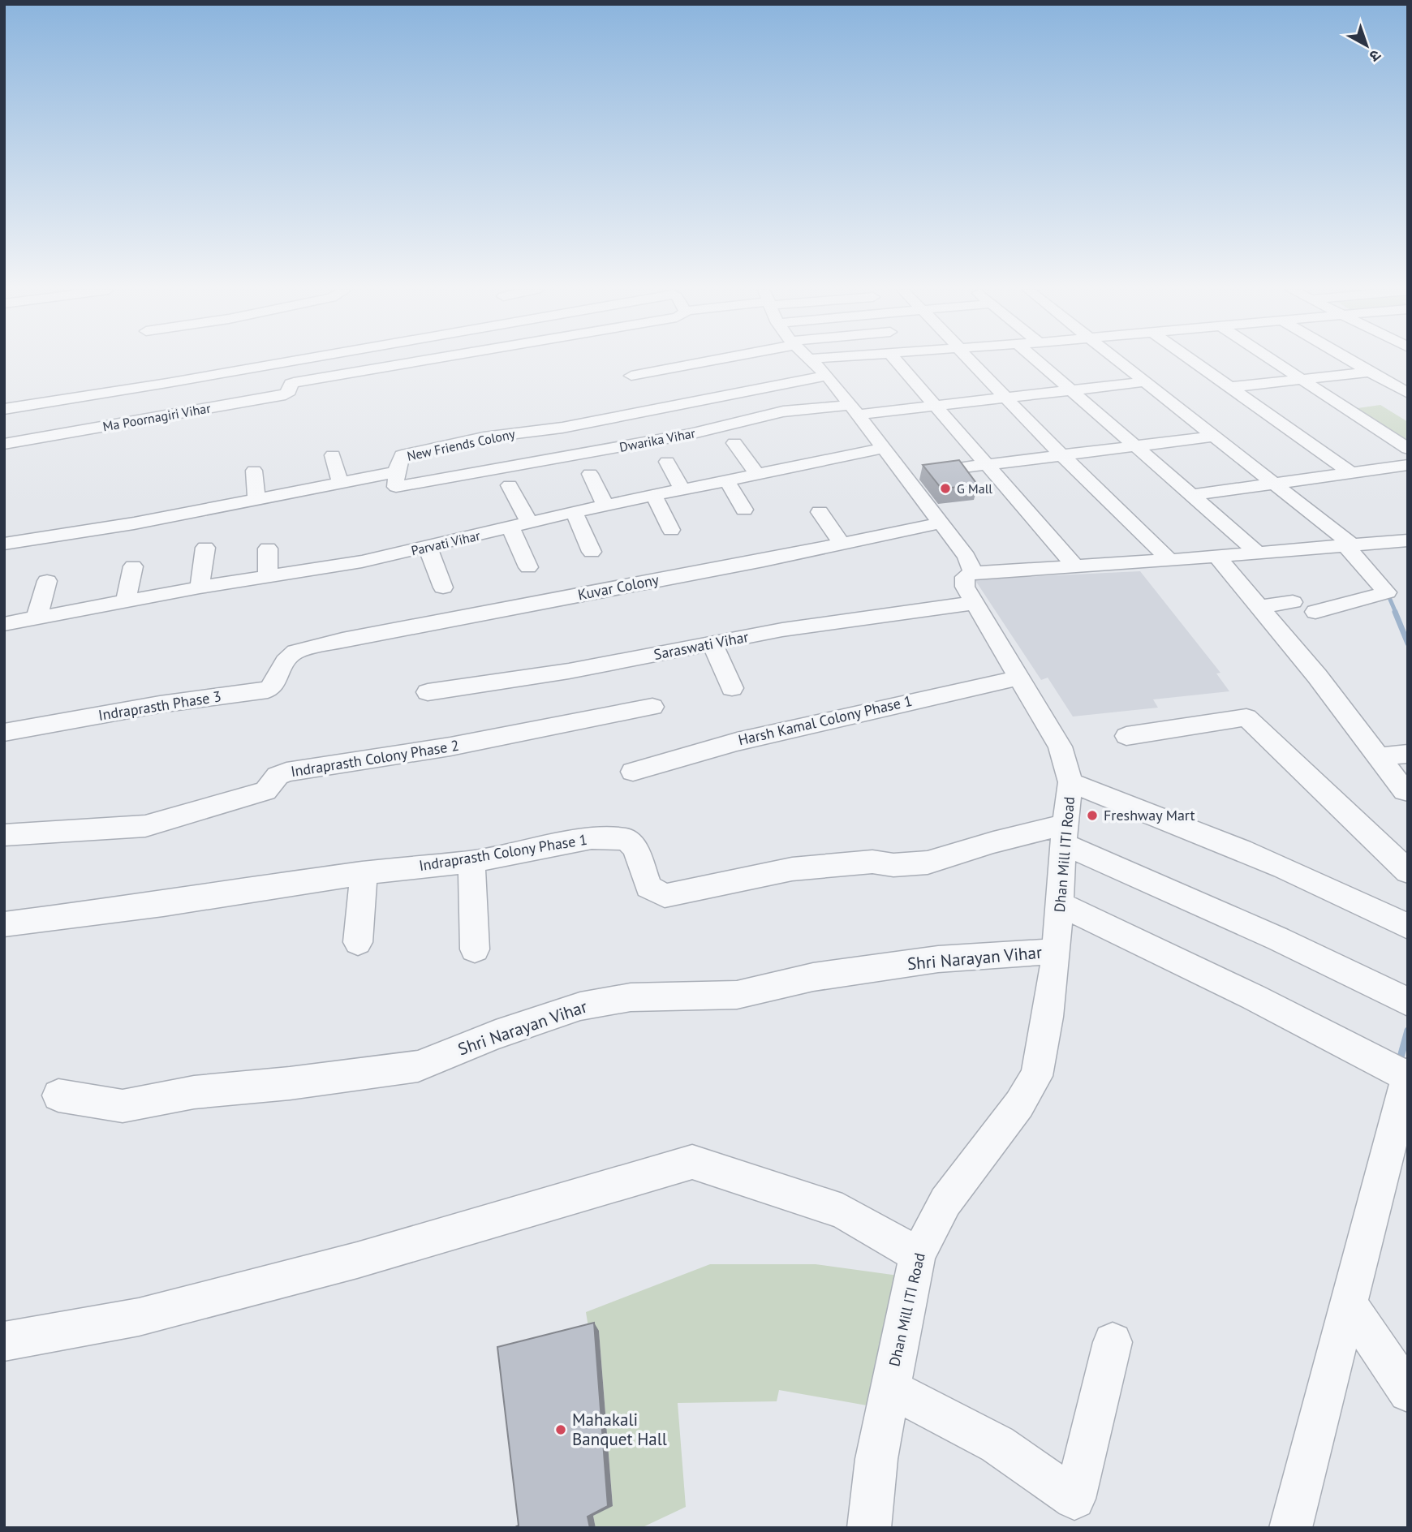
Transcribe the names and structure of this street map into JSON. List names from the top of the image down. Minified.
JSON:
{"streets":{"street":["Ma Poornagiri Vihar","Dwarika Vihar","New Friends Colony","Parvati Vihar","Kuvar Colony","Saraswati Vihar","Indraprasth Phase 3","Harsh Kamal Colony Phase 1","Indraprasth Colony Phase 2","Indraprasth Colony Phase 1","Dhan Mill ITI Road","Shri Narayan Vihar"]},"crossings":[["Dwarika Vihar","New Friends Colony"],["Kuvar Colony","Indraprasth Phase 3"],["Saraswati Vihar","Dhan Mill ITI Road"],["Harsh Kamal Colony Phase 1","Dhan Mill ITI Road"],["Indraprasth Colony Phase 1","Dhan Mill ITI Road"],["Dhan Mill ITI Road","Shri Narayan Vihar"]],"places":["G Mall","Freshway Mart","Mahakali Banquet Hall"],"north":"bottom right"}
